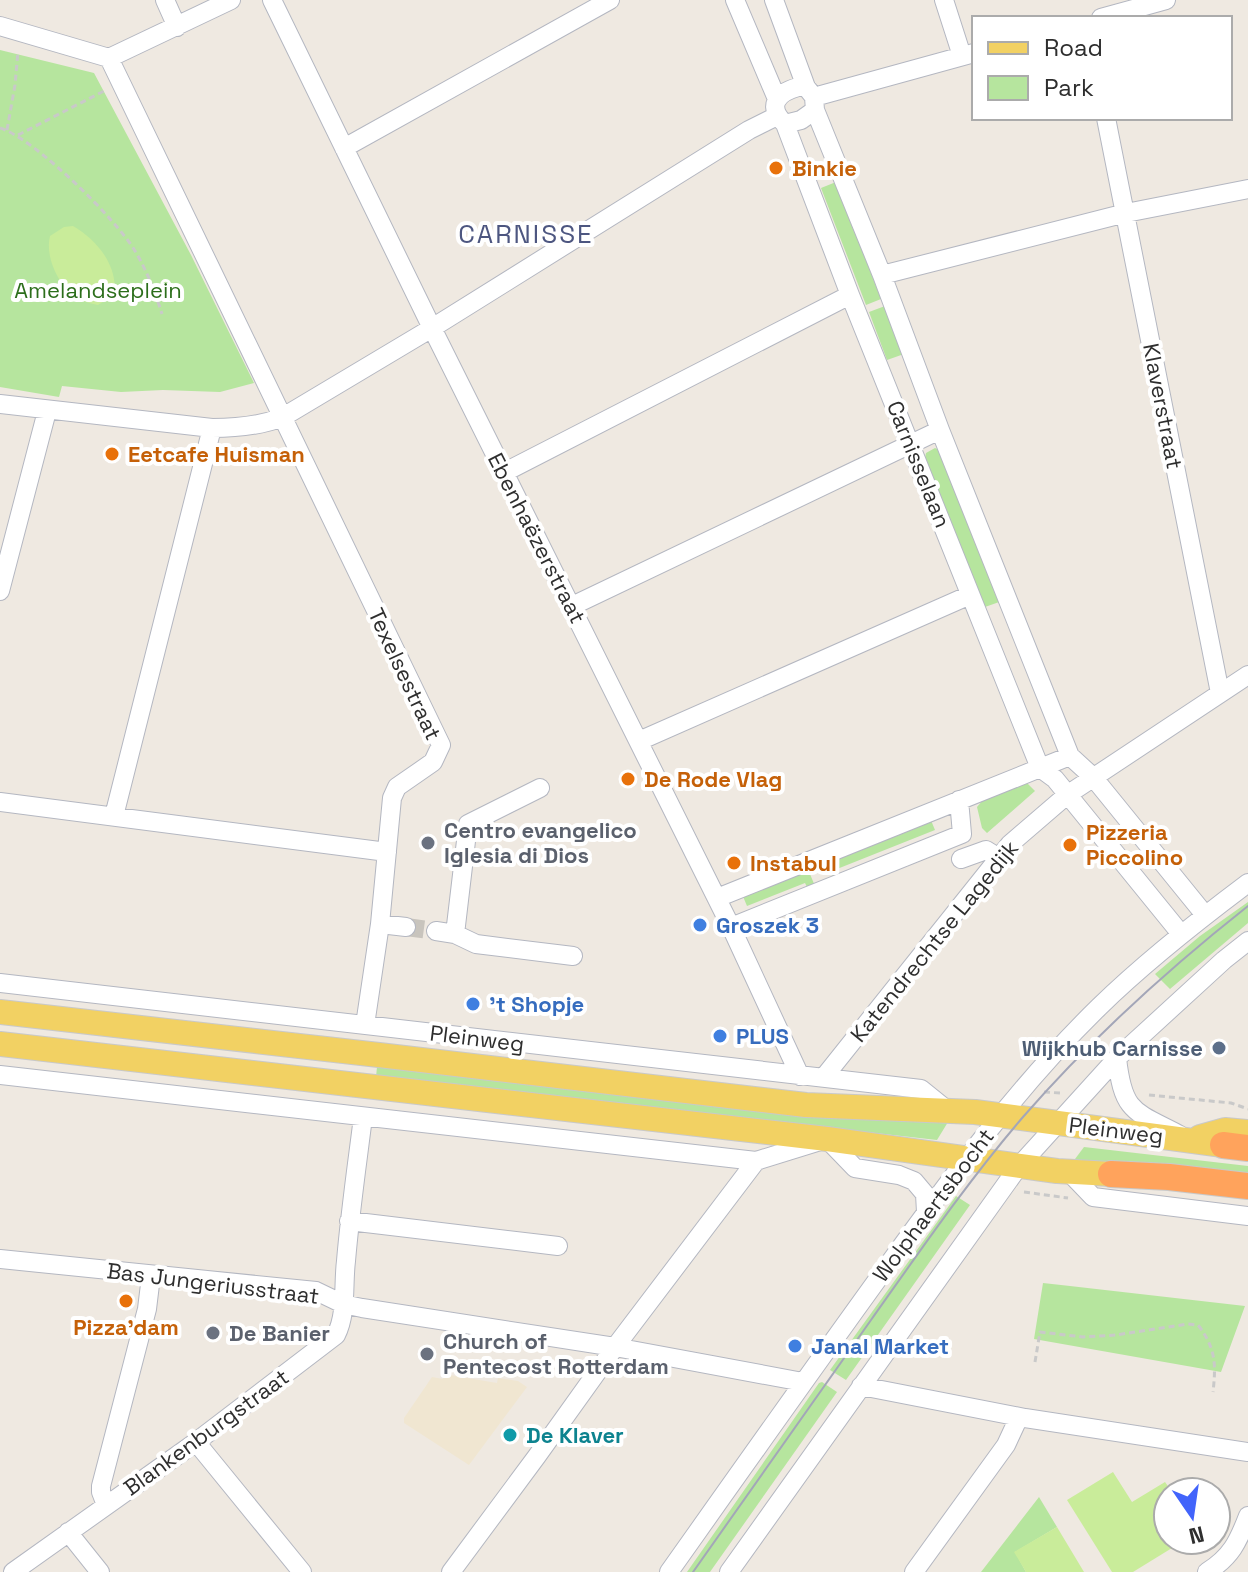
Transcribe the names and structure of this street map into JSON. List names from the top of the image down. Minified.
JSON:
{"streets":{"highway":["Pleinweg"],"street":["Klaverstraat","Carnisselaan","Ebenhaëzerstraat","Texelsestraat","Katendrechtse Lagedijk","Wolphaertsbocht","Bas Jungeriusstraat","Blankenburgstraat"]},"crossings":[["Klaverstraat","Katendrechtse Lagedijk"],["Carnisselaan","Katendrechtse Lagedijk"],["Carnisselaan","Wolphaertsbocht"],["Ebenhaëzerstraat","Pleinweg"],["Texelsestraat","Pleinweg"],["Katendrechtse Lagedijk","Pleinweg"],["Pleinweg","Wolphaertsbocht"],["Pleinweg","Blankenburgstraat"],["Wolphaertsbocht","Bas Jungeriusstraat"],["Bas Jungeriusstraat","Blankenburgstraat"]],"districts":["CARNISSE"],"parks":["Amelandseplein"],"places":["Binkie","Eetcafe Huisman","De Rode Vlag","Centro evangelico Iglesia di Dios","Pizzeria Piccolino","Instabul","Groszek 3","'t Shopje","PLUS","Wijkhub Carnisse","Pizza'dam","De Banier","Janal Market","Church of Pentecost Rotterdam","De Klaver"],"legend":["Road","Park"],"north":"bottom"}
